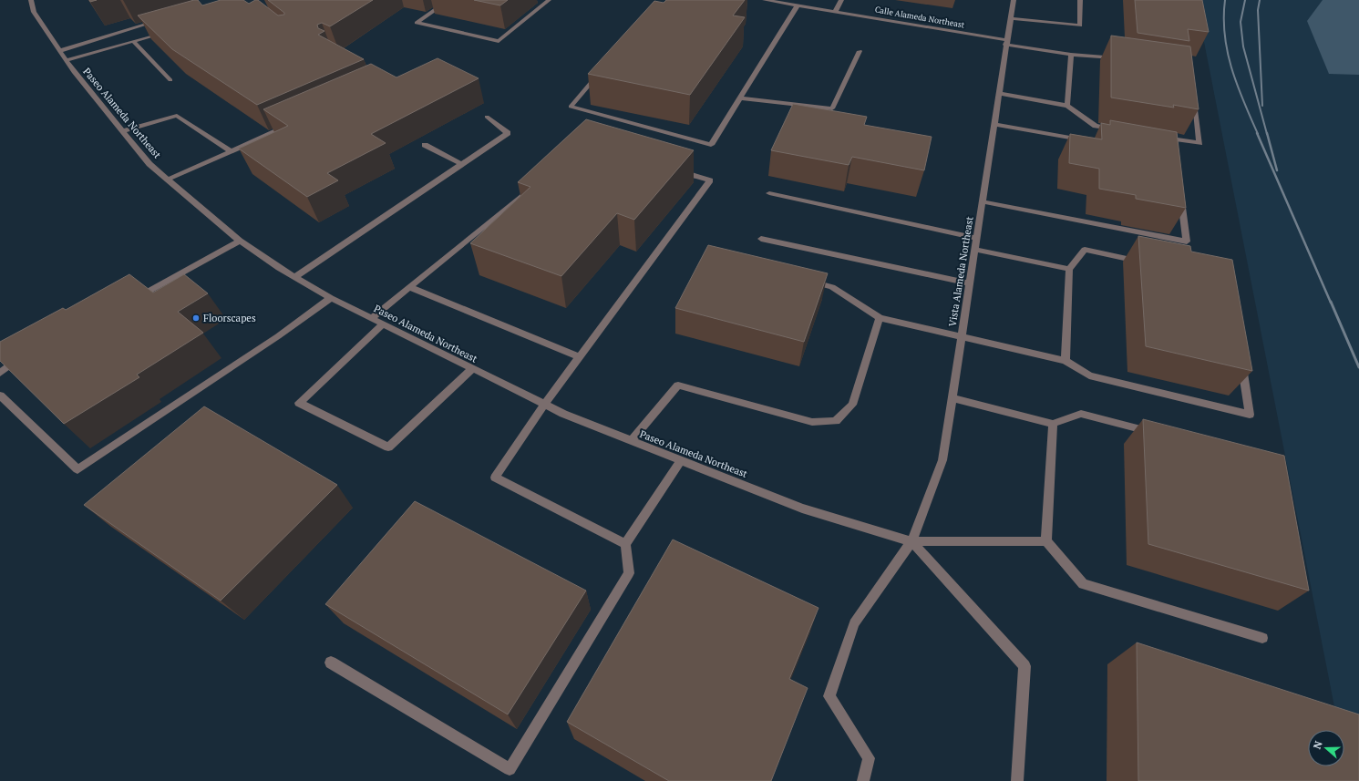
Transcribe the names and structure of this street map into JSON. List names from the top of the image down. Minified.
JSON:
{"streets":{"street":["Calle Alameda Northeast","Paseo Alameda Northeast","Vista Alameda Northeast"]},"crossings":[["Calle Alameda Northeast","Vista Alameda Northeast"],["Paseo Alameda Northeast","Vista Alameda Northeast"]],"places":["Floorscapes"],"north":"left"}
